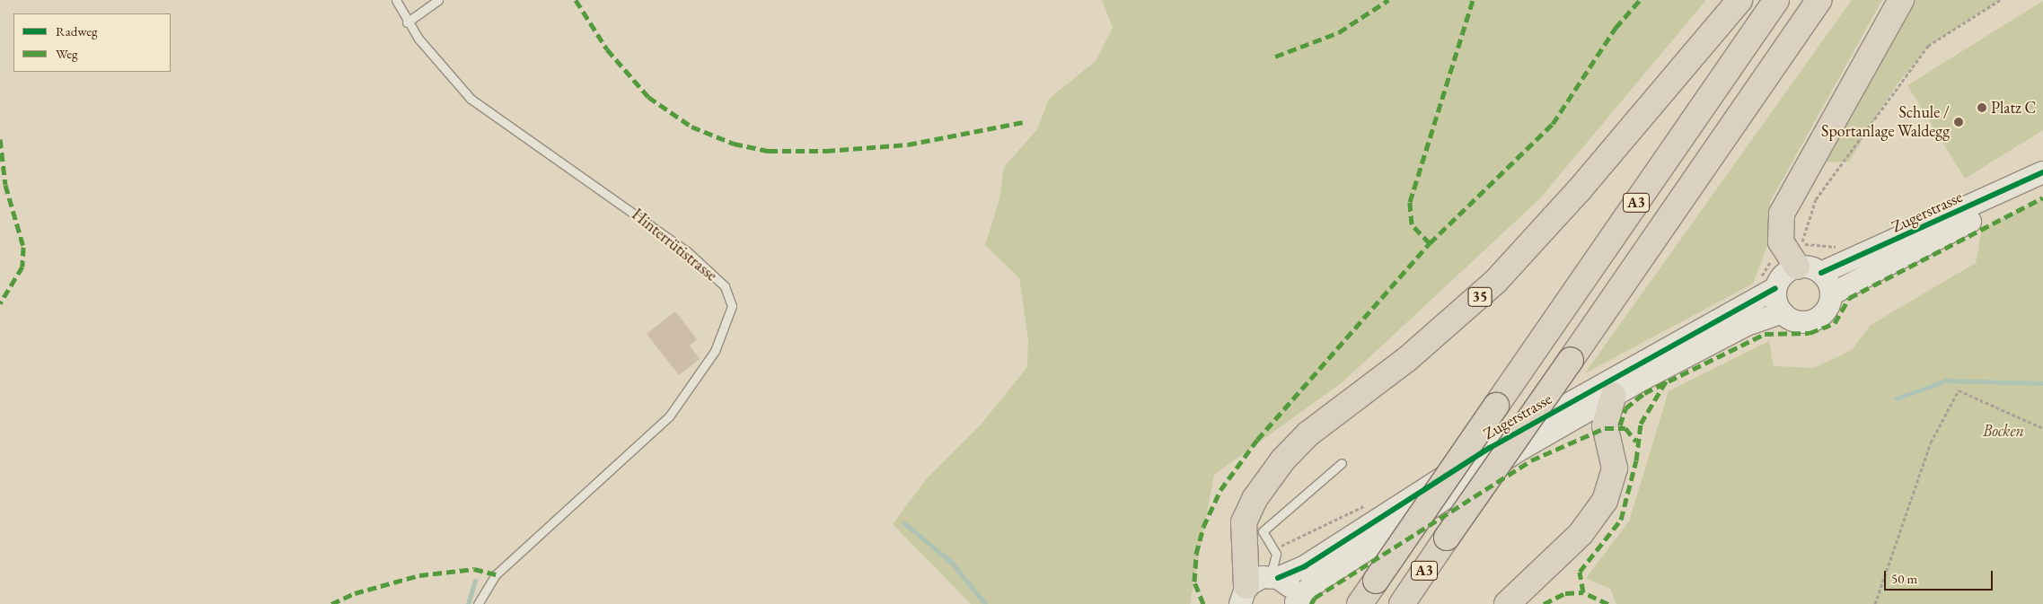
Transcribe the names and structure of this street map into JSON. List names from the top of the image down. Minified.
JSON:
{"streets":{"highway":["A3","35"],"main road":["Zugerstrasse"],"lane":["Hinterrütistrasse"]},"crossings":[["Zugerstrasse","35"]],"parks":["Bocken"],"places":["Platz C","Schule / Sportanlage Waldegg"],"legend":["Radweg","Weg"],"scale_bar":"50 m"}
